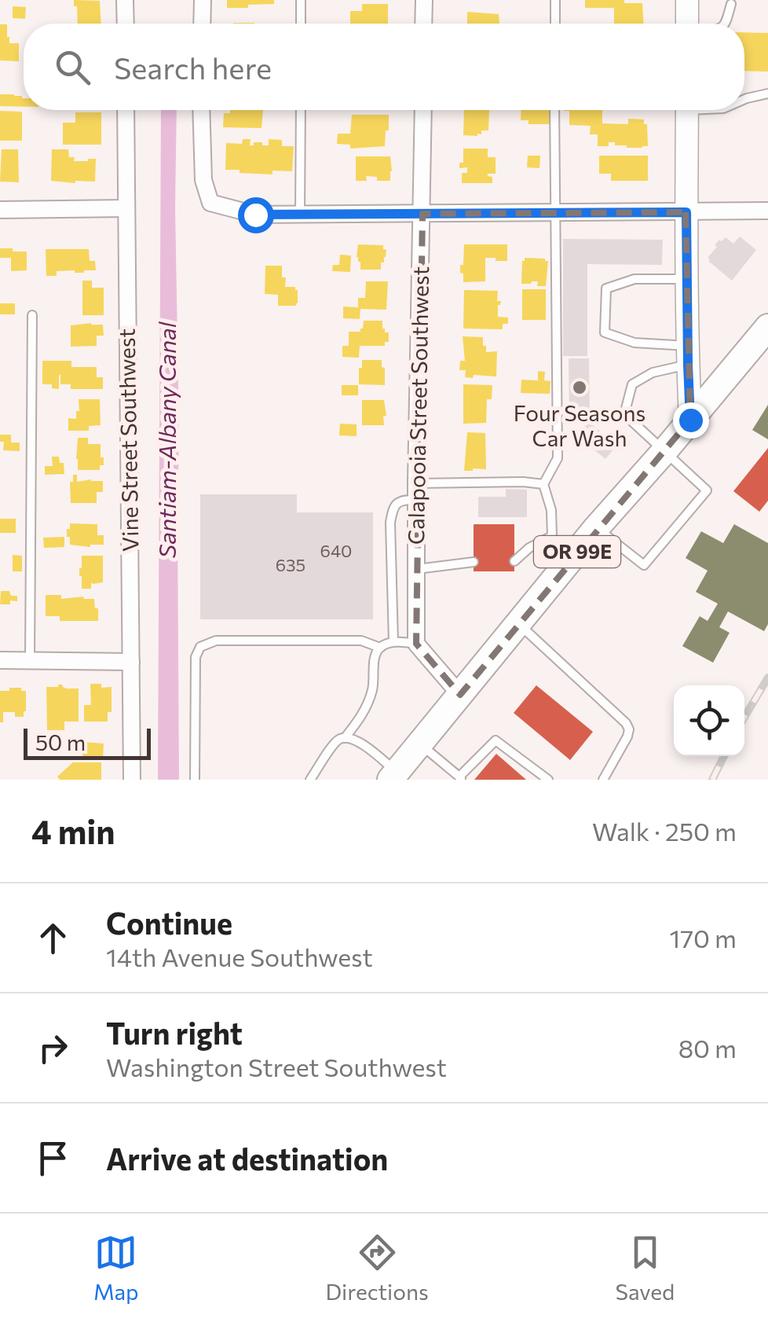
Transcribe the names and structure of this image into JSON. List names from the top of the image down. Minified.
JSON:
{"streets":{"main road":["OR 99E"],"street":["Calapooia Street Southwest","Vine Street Southwest"]},"water":["Santiam-Albany Canal"],"places":["Four Seasons Car Wash"],"house_numbers":["640","635"],"scale_bar":"50 m","page":{"search":"Search here","scale":"50 m","heading":["4 min","Walk · 250 m"],"list":[["Continue","14th Avenue Southwest","170 m"],["Turn right","Washington Street Southwest","80 m"],"Arrive at destination"],"nav":["Map","Directions","Saved"]}}
